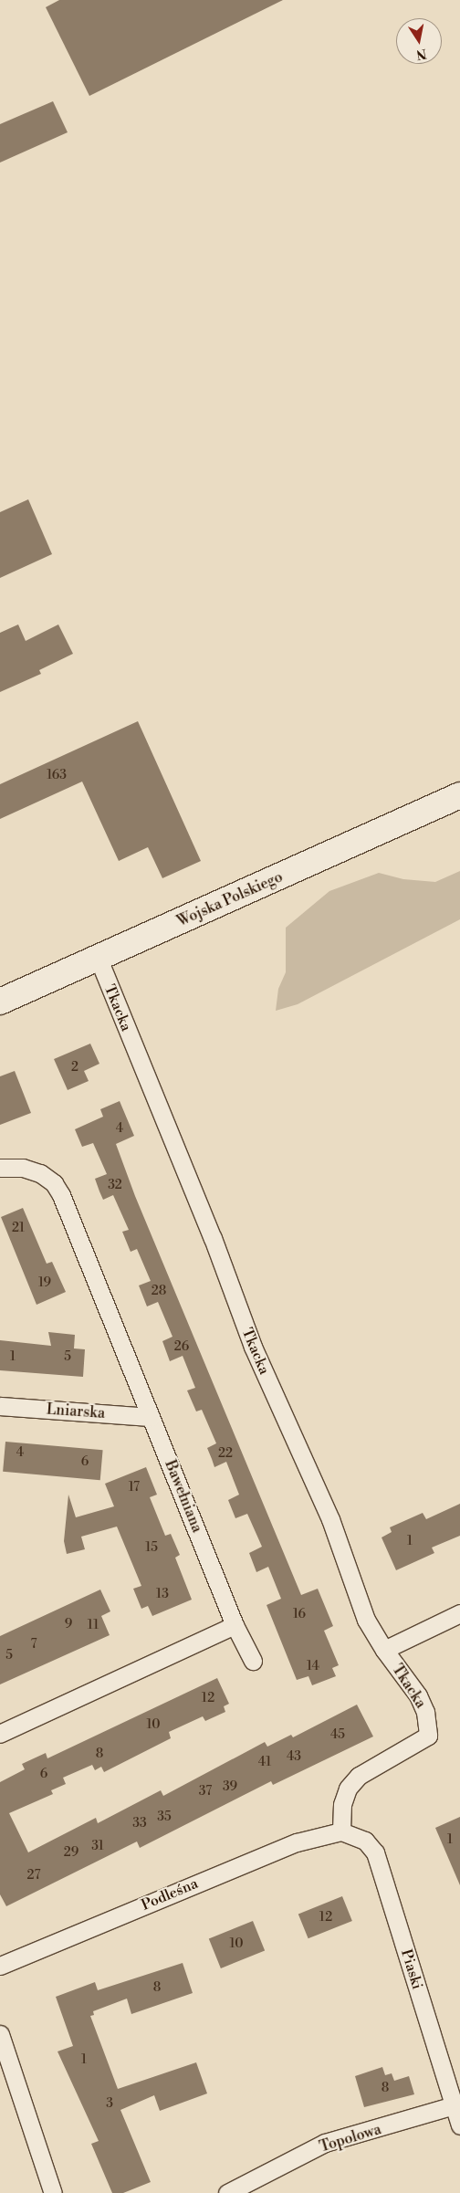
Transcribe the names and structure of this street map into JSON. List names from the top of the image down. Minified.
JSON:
{"streets":{"main road":["Wojska Polskiego"],"street":["Tkacka","Lniarska","Bawełniana","Podleśna","Piaski","Topolowa"]},"crossings":[["Wojska Polskiego","Tkacka"],["Tkacka","Podleśna"],["Tkacka","Piaski"],["Lniarska","Bawełniana"],["Podleśna","Piaski"],["Piaski","Topolowa"]],"house_numbers":["163","2","4","32","21","19","28","26","1","5","4","22","6","17","1","15","13","16","9","11","7","5","14","12","10","45","8","43","41","6","39","37","35","33","1","31","29","27","12","10","8","1","8","3"],"north":"bottom"}
